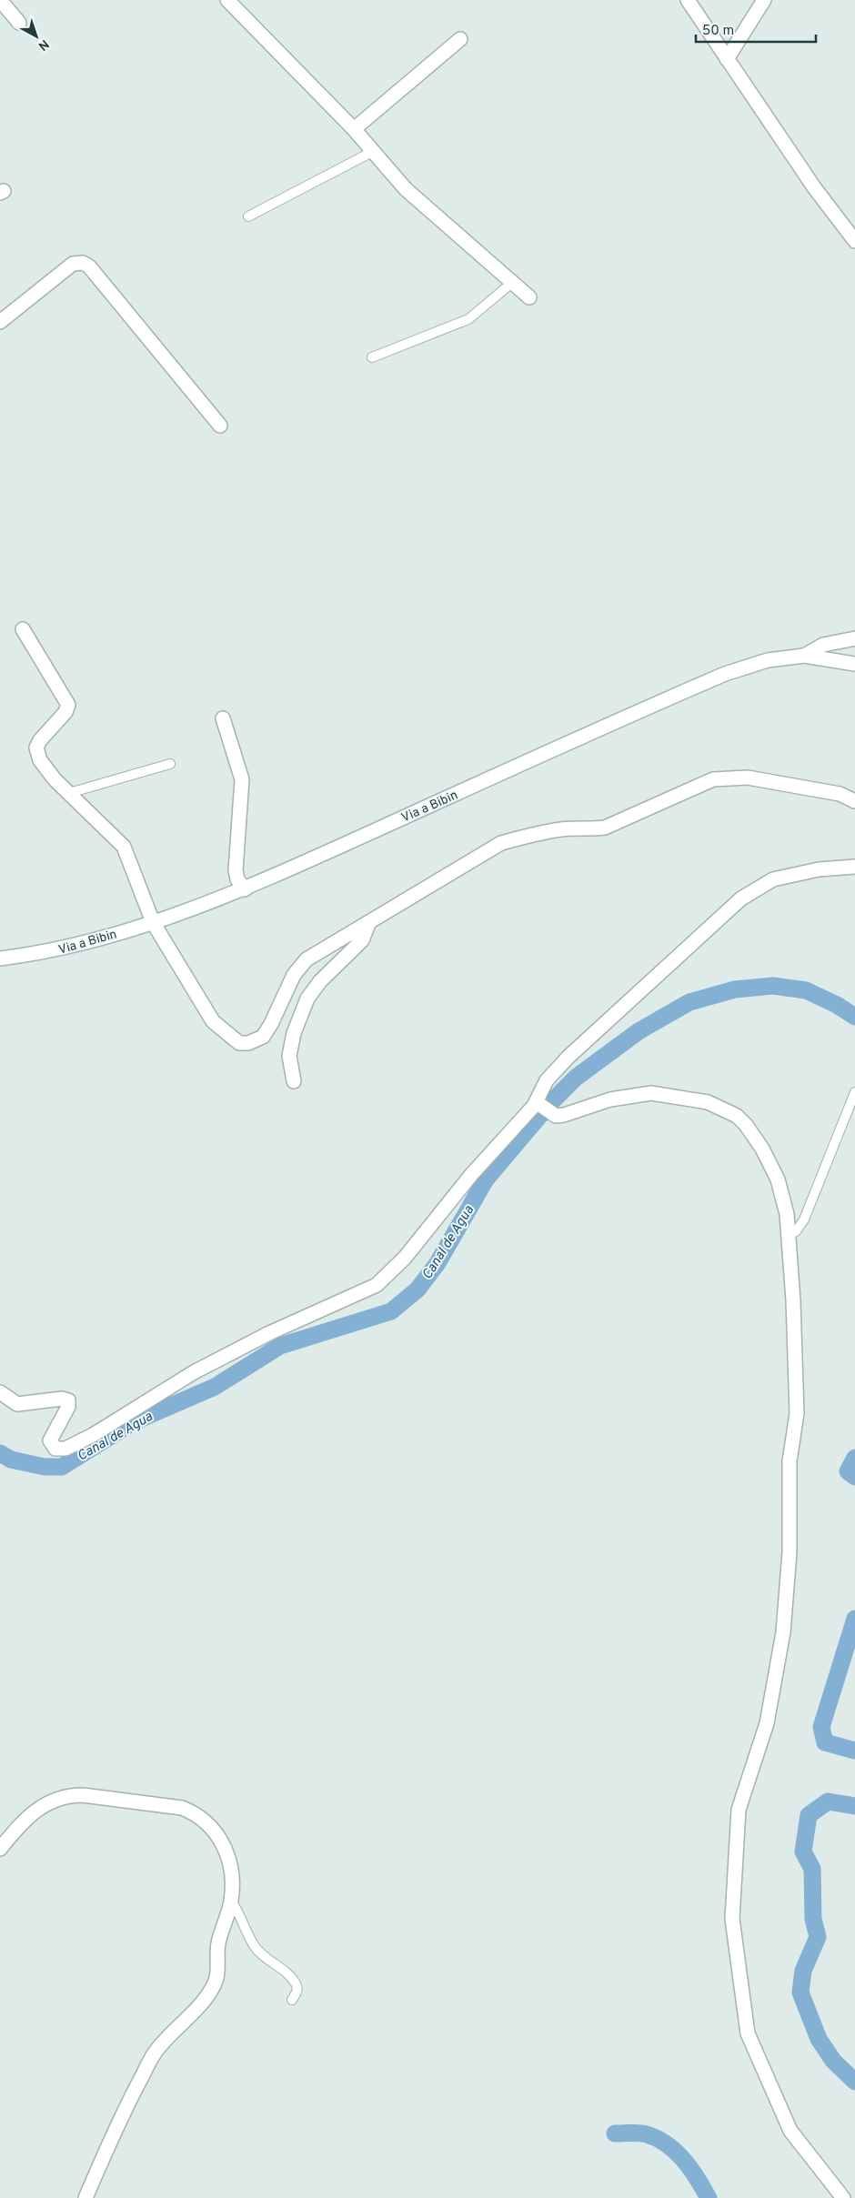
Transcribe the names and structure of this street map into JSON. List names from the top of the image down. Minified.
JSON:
{"streets":{"street":["Via a Bibin"]},"water":["Canal de Agua"],"scale_bar":"50 m","north":"bottom right"}
